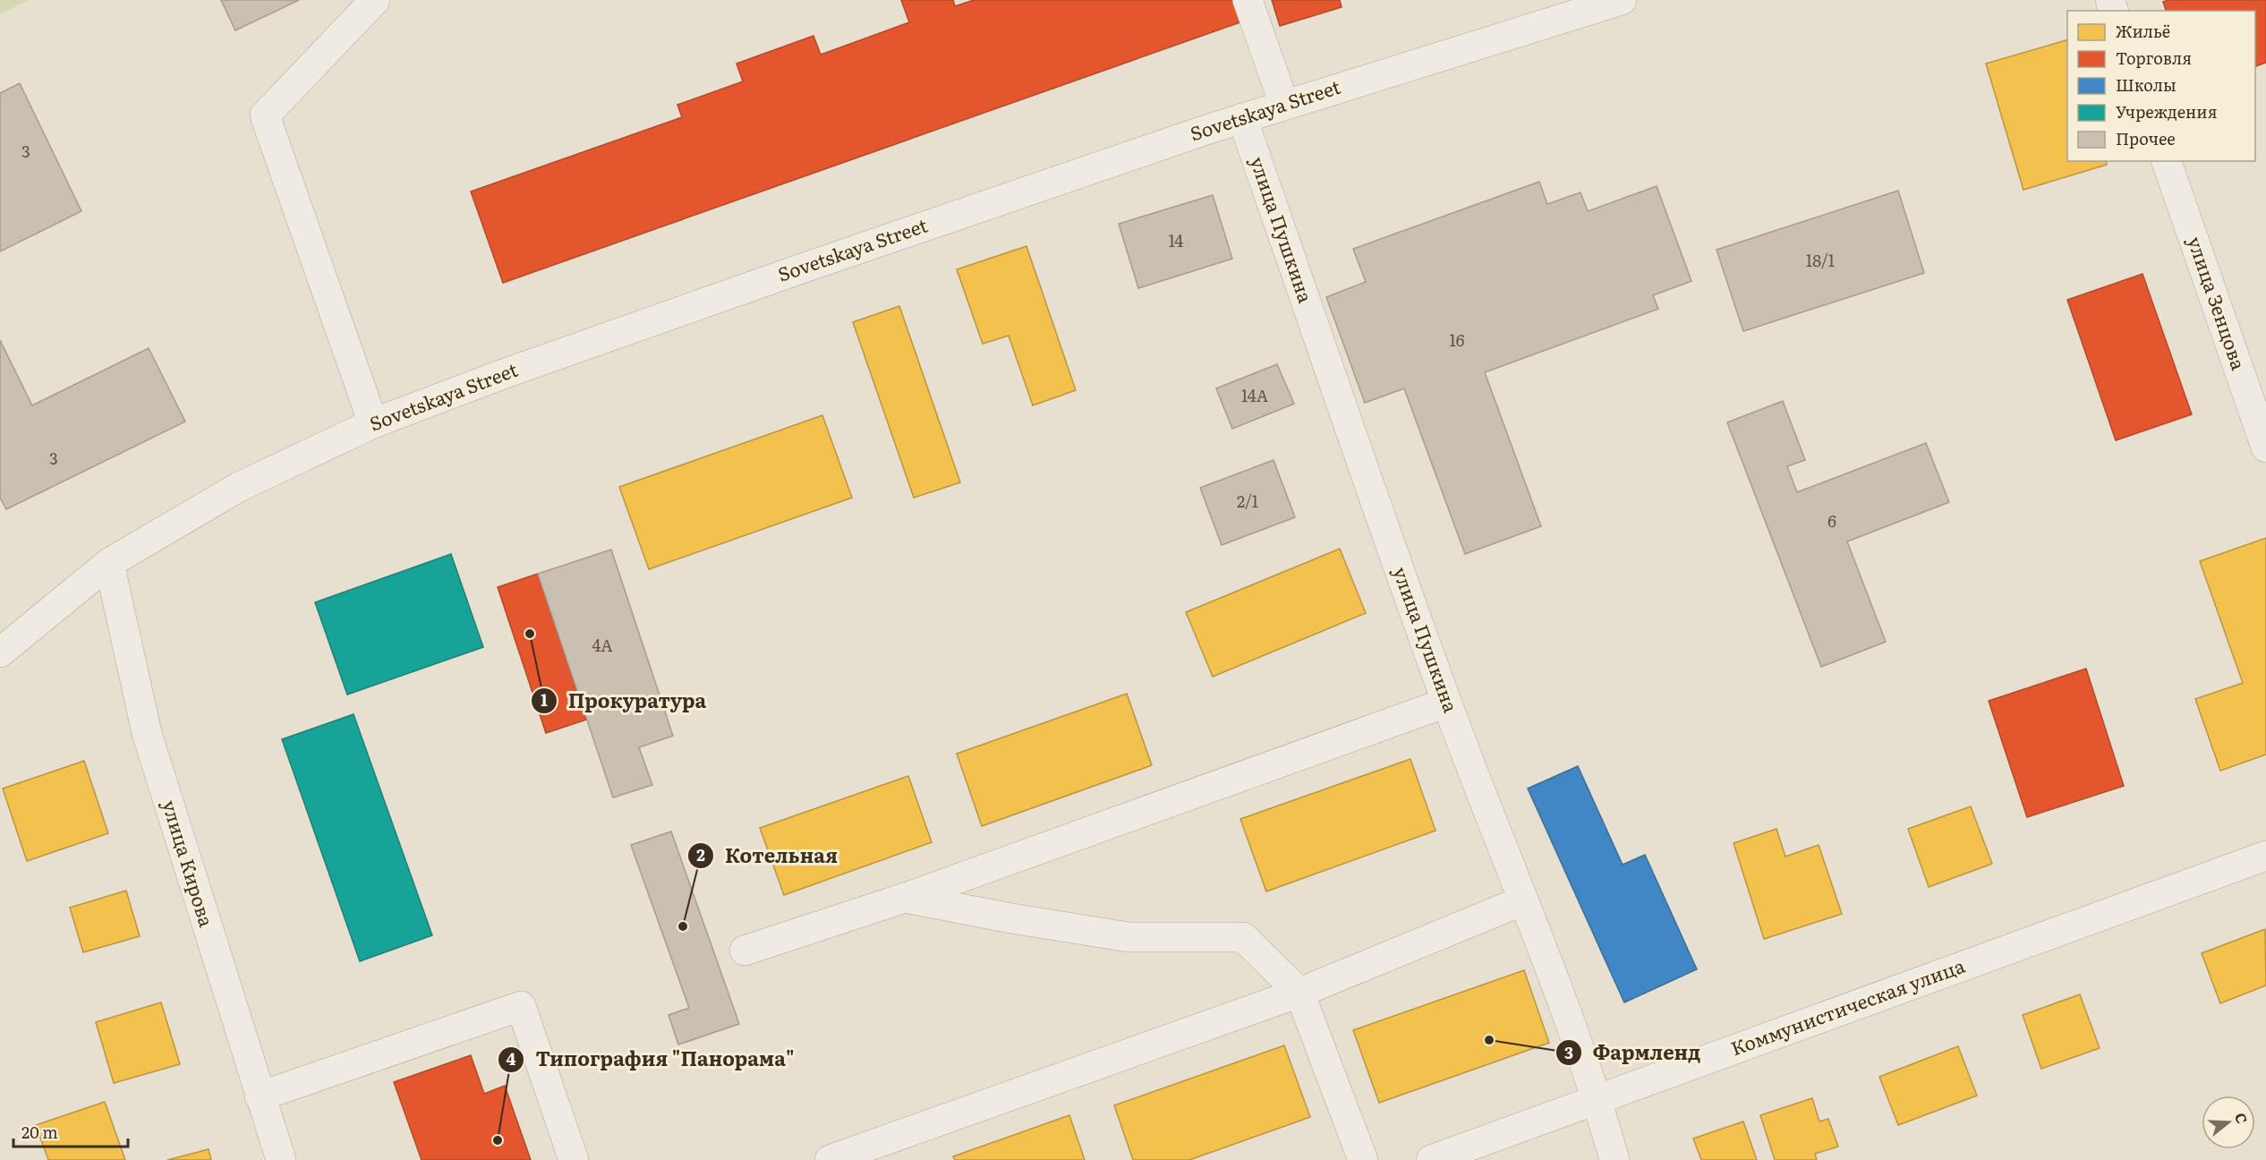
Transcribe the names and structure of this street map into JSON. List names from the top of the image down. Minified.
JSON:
{"streets":{"street":["Sovetskaya Street","улица Пушкина","улица Зенцова","улица Кирова","Коммунистическая улица"]},"crossings":[["Sovetskaya Street","улица Пушкина"],["Sovetskaya Street","улица Кирова"],["улица Пушкина","Коммунистическая улица"]],"places":["Прокуратура","Котельная","Фармленд","Типография \"Панорама\""],"house_numbers":["3","14","18/1","16","14А","3","2/1","6","4А"],"legend":["Жильё","Торговля","Школы","Учреждения","Прочее"],"scale_bar":"20 m","north":"right"}
